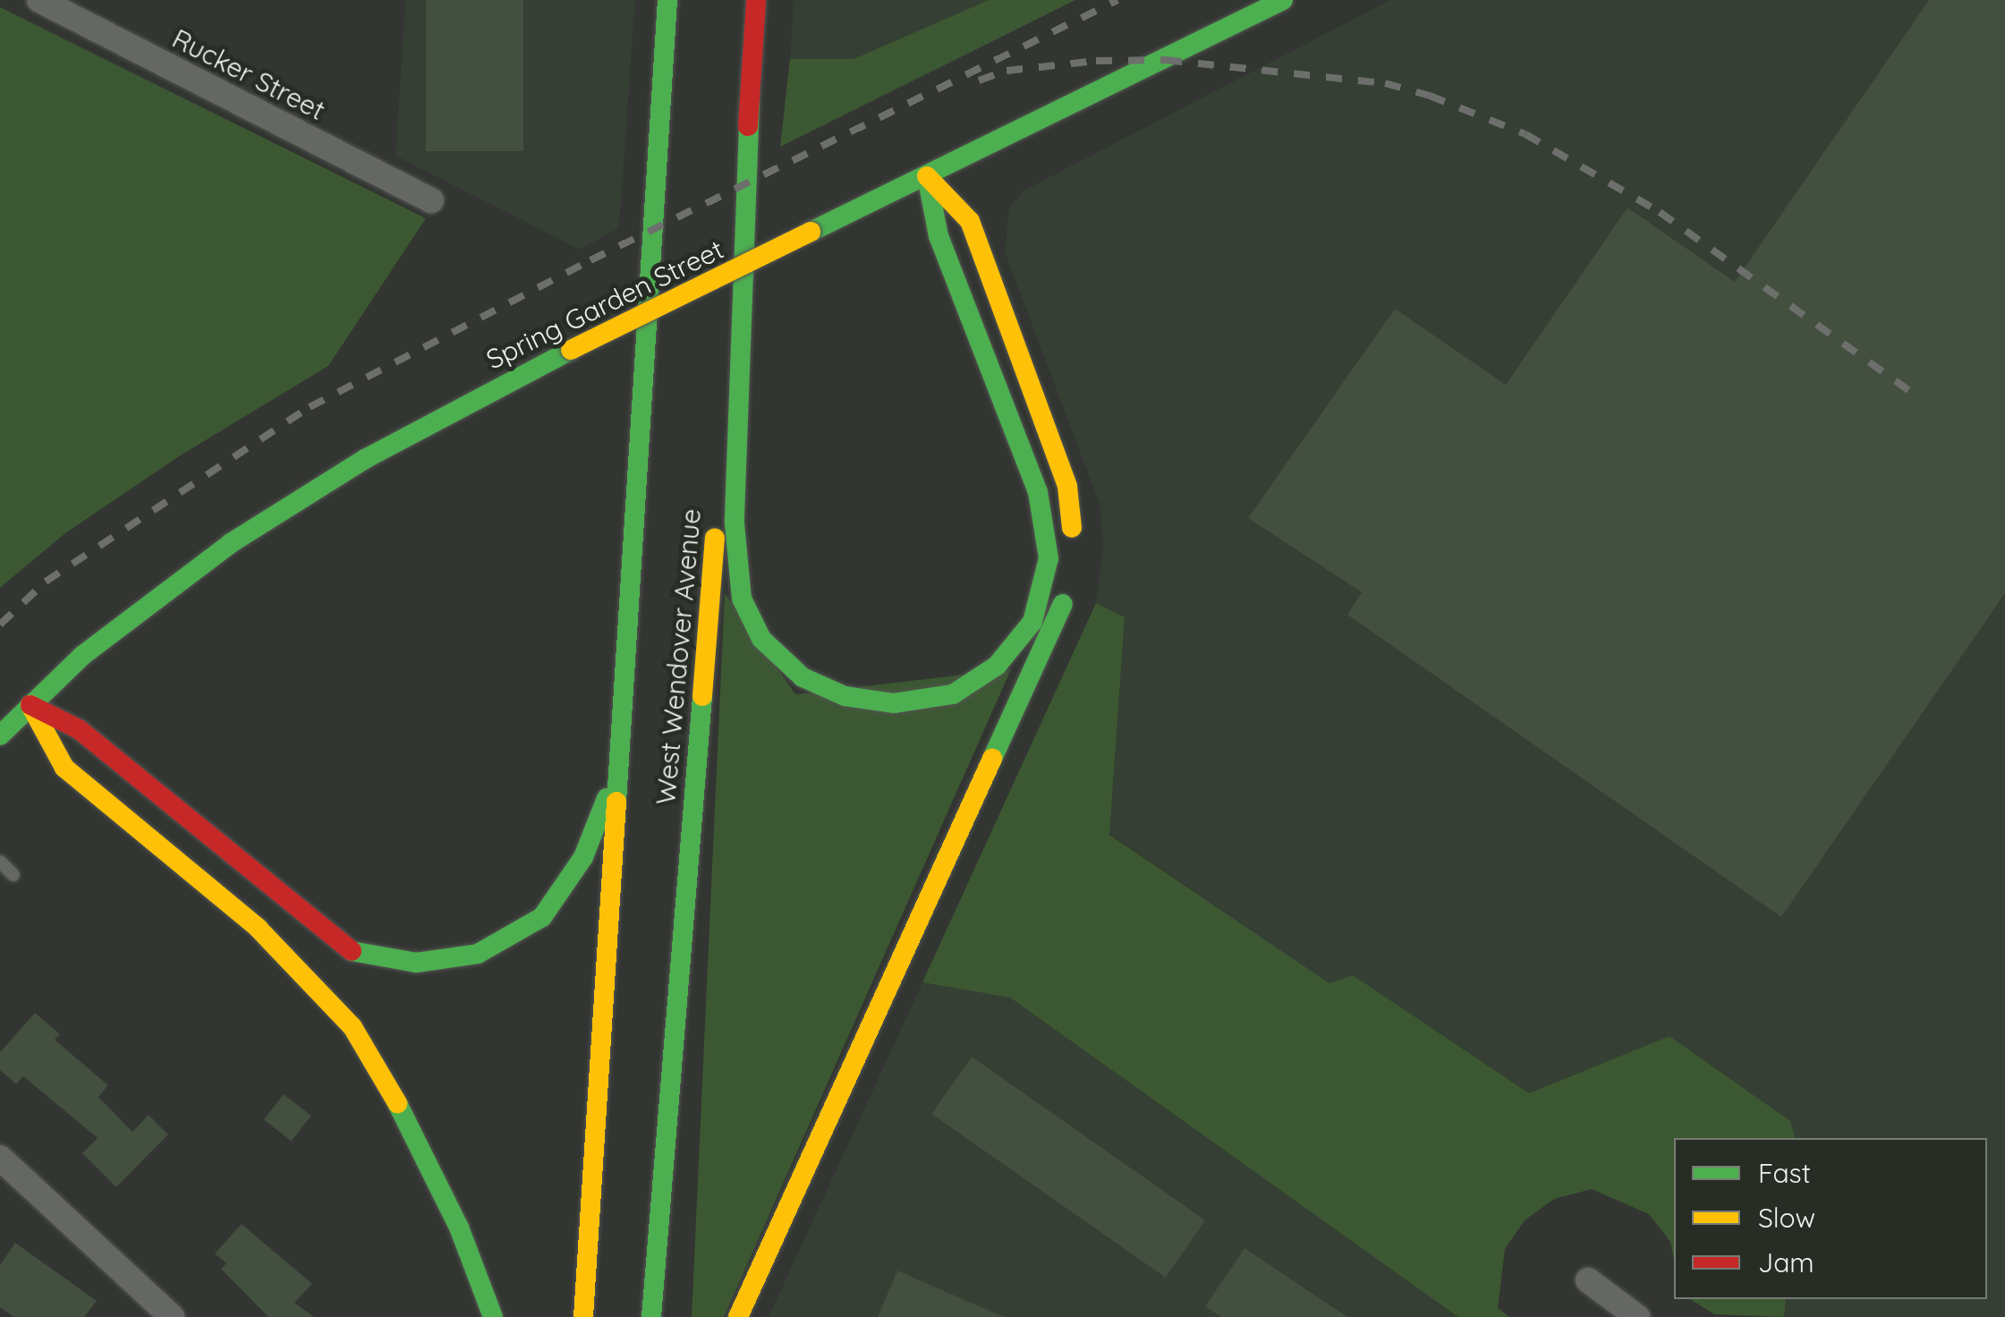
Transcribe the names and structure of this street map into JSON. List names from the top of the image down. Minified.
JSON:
{"streets":{"main road":["Spring Garden Street","West Wendover Avenue"],"street":["Rucker Street"]},"legend":["Fast","Slow","Jam"]}
